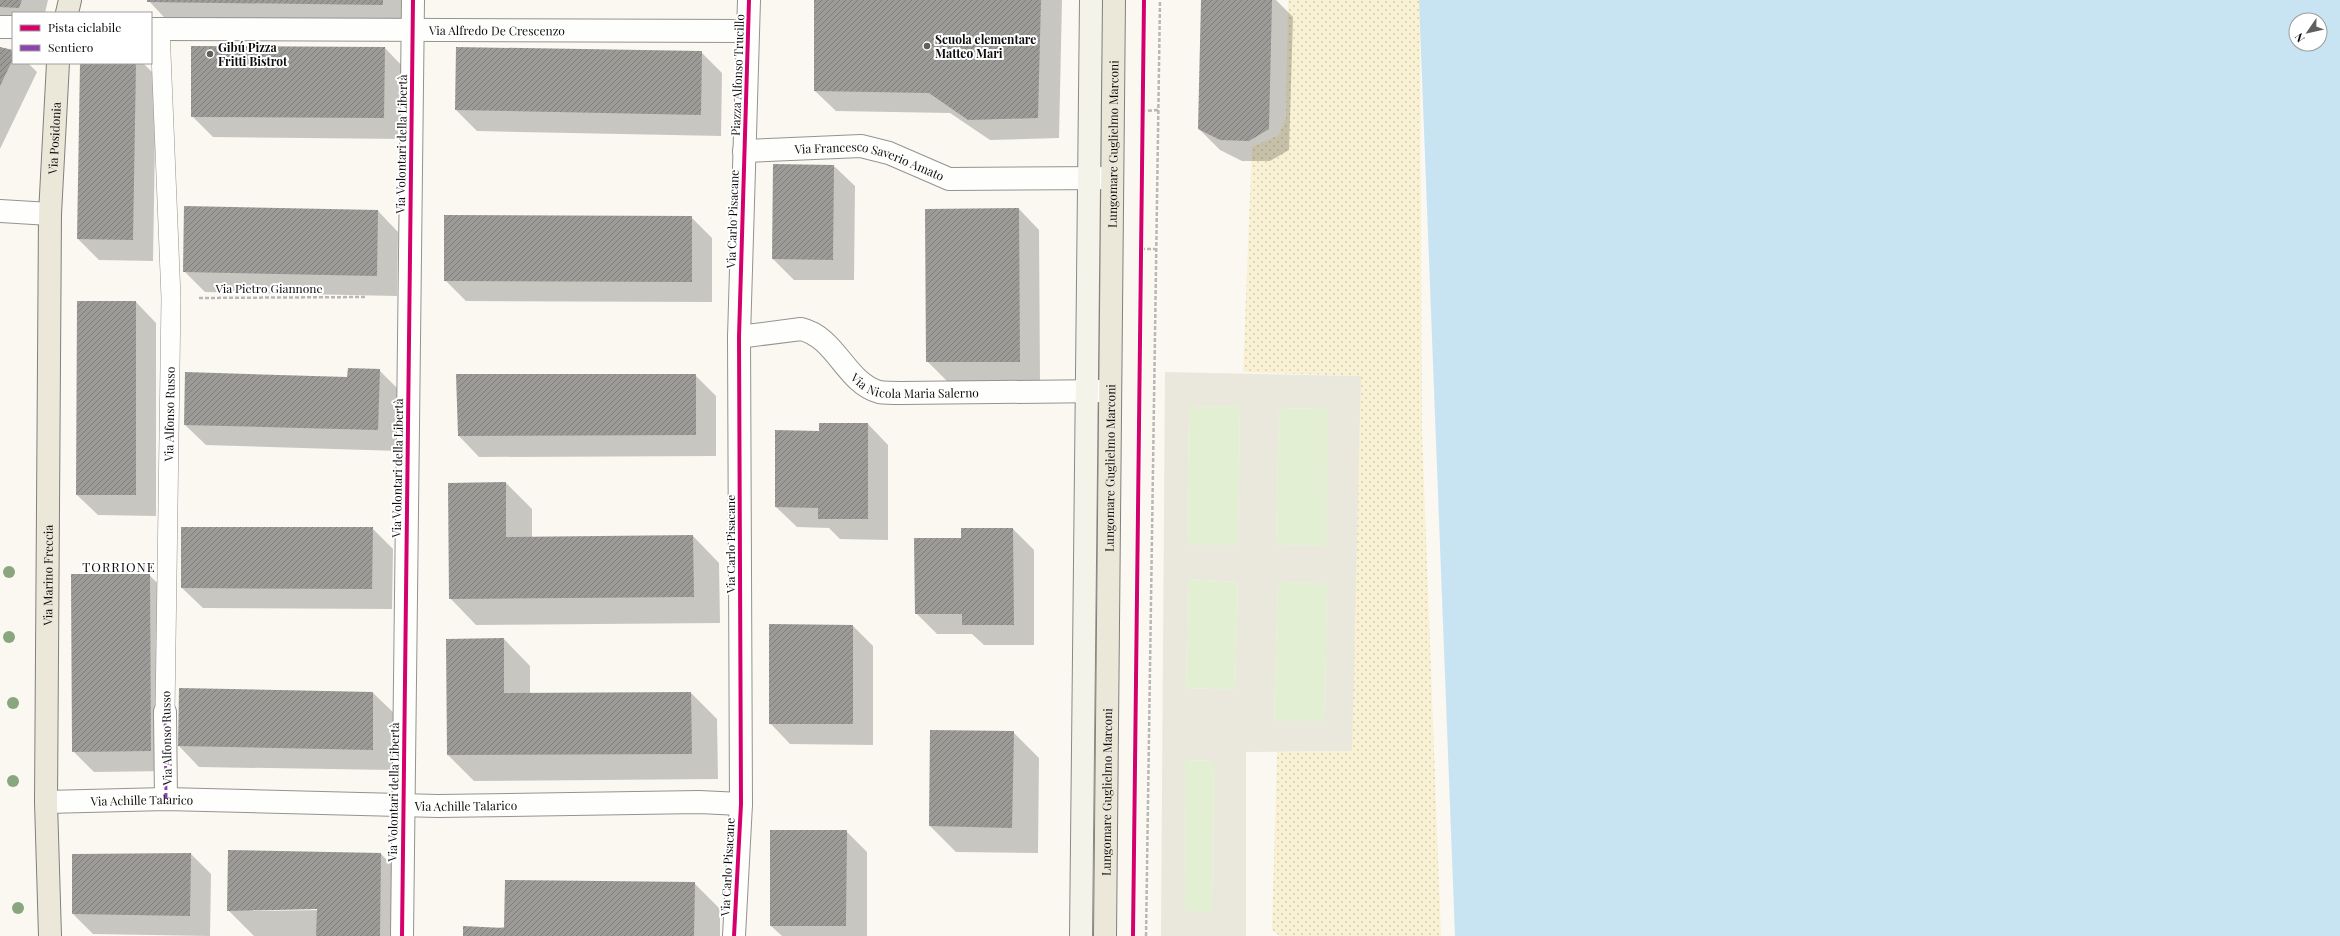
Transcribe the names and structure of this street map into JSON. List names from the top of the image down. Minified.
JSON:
{"streets":{"main road":["Via Posidonia","Lungomare Guglielmo Marconi","Via Marino Freccia"],"street":["Via Alfredo De Crescenzo","Piazza Alfonso Trucillo","Via Volontari della Libertà","Via Francesco Saverio Amato","Via Carlo Pisacane","Via Nicola Maria Salerno","Via Alfonso Russo","Via Achille Talarico"],"path":["Via Pietro Giannone"]},"crossings":[["Via Alfredo De Crescenzo","Piazza Alfonso Trucillo"],["Via Alfredo De Crescenzo","Via Volontari della Libertà"],["Via Alfredo De Crescenzo","Via Alfonso Russo"],["Piazza Alfonso Trucillo","Via Francesco Saverio Amato"],["Piazza Alfonso Trucillo","Via Carlo Pisacane"],["Via Posidonia","Via Marino Freccia"],["Via Volontari della Libertà","Via Achille Talarico"],["Lungomare Guglielmo Marconi","Via Francesco Saverio Amato"],["Lungomare Guglielmo Marconi","Via Nicola Maria Salerno"],["Via Francesco Saverio Amato","Via Carlo Pisacane"],["Via Carlo Pisacane","Via Nicola Maria Salerno"],["Via Carlo Pisacane","Via Achille Talarico"],["Via Pietro Giannone","Via Alfonso Russo"],["Via Alfonso Russo","Via Achille Talarico"],["Via Marino Freccia","Via Achille Talarico"]],"districts":["TORRIONE"],"places":["Scuola elementare Matteo Mari","Gibú Pizza Fritti Bistrot"],"legend":["Pista ciclabile","Sentiero"],"north":"bottom left"}
